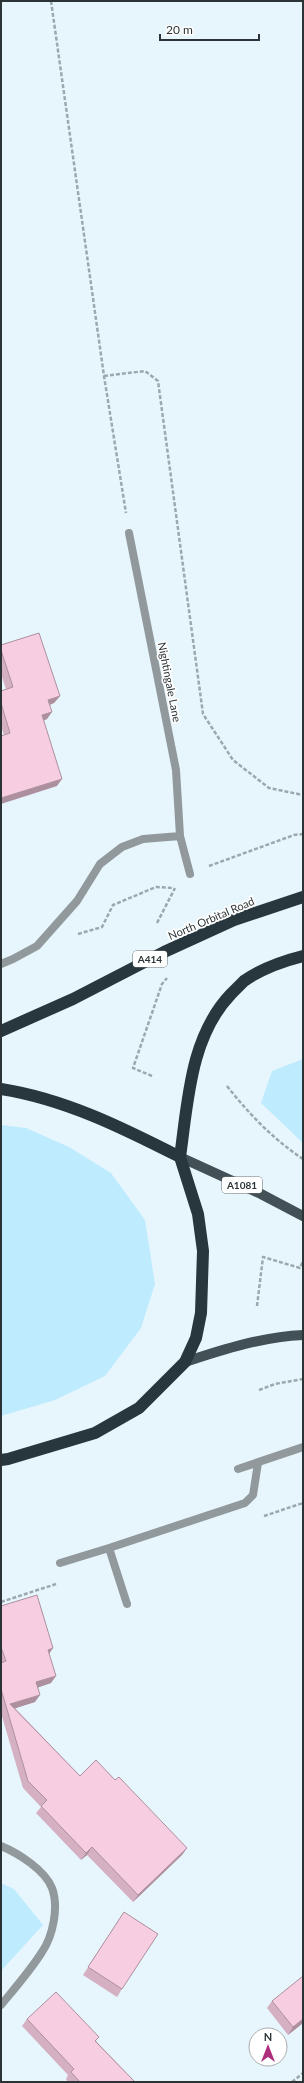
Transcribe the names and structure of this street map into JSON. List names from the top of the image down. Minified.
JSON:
{"streets":{"highway":["North Orbital Road","A414"],"main road":["A1081"],"street":["Nightingale Lane"]},"scale_bar":"20 m","north":"top"}
